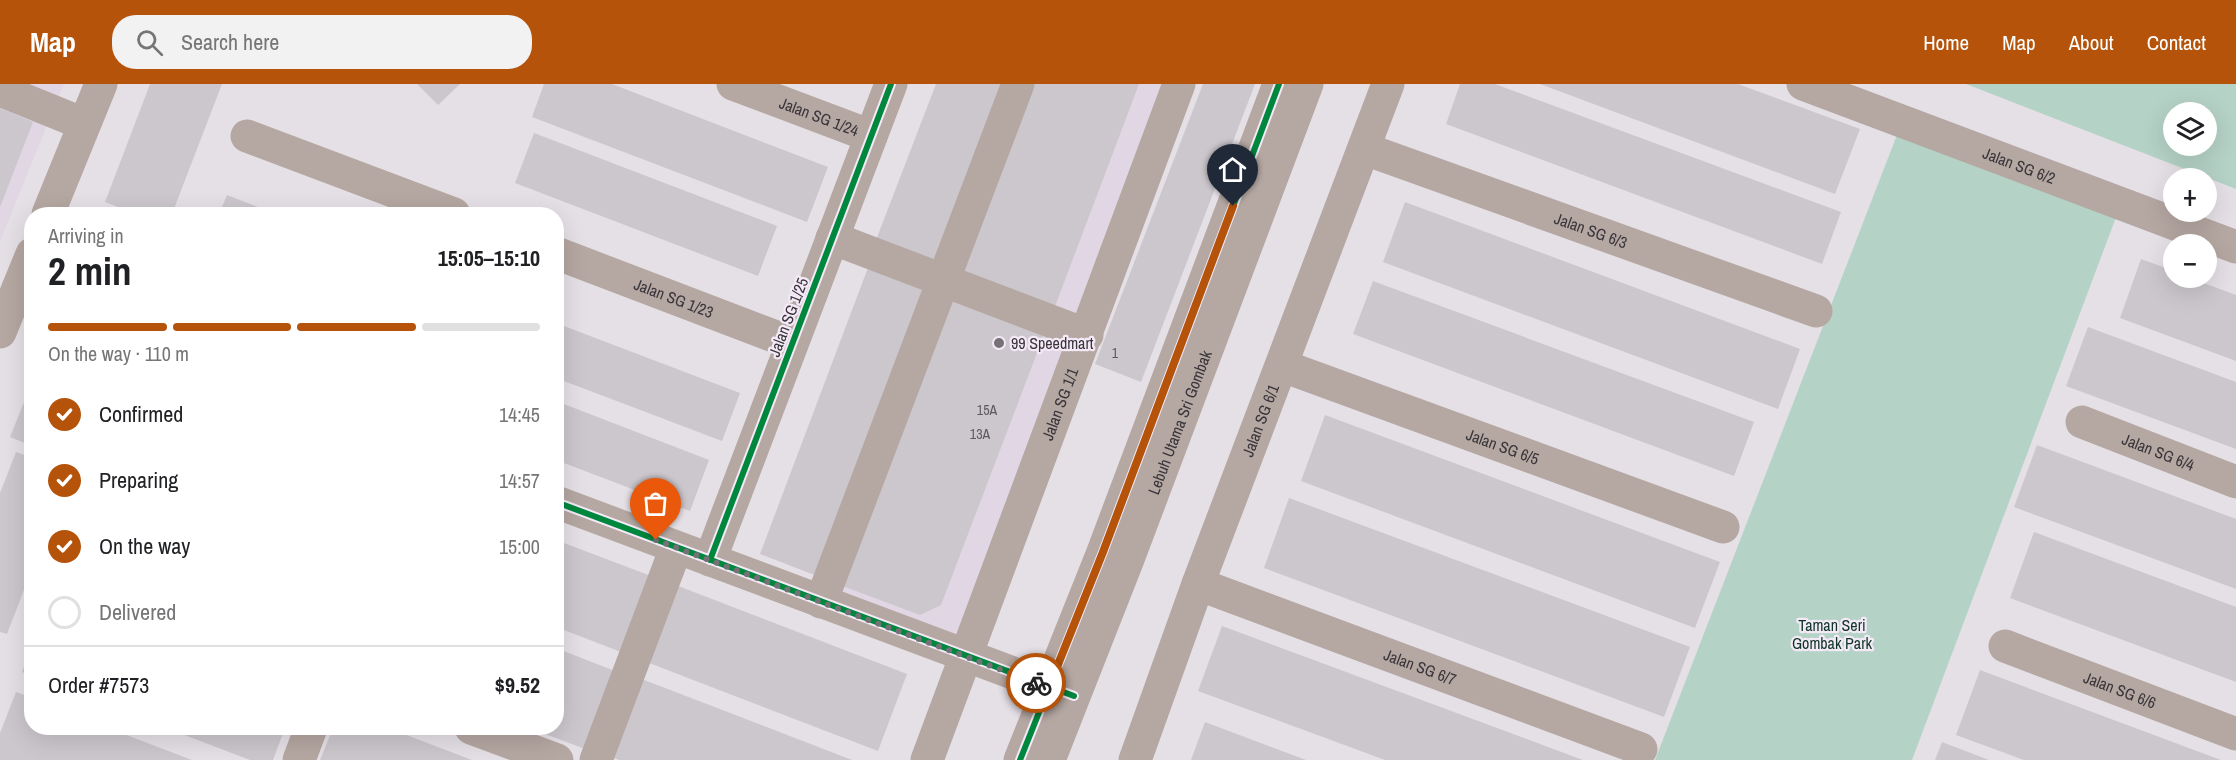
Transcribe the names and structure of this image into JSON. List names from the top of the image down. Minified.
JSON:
{"streets":{"street":["Jalan SG 1/24","Jalan SG 6/2","Jalan SG 6/3","Jalan SG 1/23","Jalan SG 1/25","Jalan SG 1/1","Jalan SG 6/1","Lebuh Utama Sri Gombak","Jalan SG 6/5","Jalan SG 6/4","Jalan SG 6/7","Jalan SG 6/6"]},"crossings":[["Jalan SG 1/24","Jalan SG 1/25"],["Jalan SG 6/3","Jalan SG 6/1"],["Jalan SG 1/23","Jalan SG 1/25"],["Jalan SG 6/1","Jalan SG 6/5"],["Jalan SG 6/1","Jalan SG 6/7"]],"parks":["Taman Seri Gombak Park"],"places":["99 Speedmart"],"house_numbers":["1","15A","13A"],"page":{"header":"Map","search":"Search here","nav":["Home","Map","About","Contact"],"map_buttons":["+","−"],"heading":["2 min","Arriving in","15:05–15:10"],"panel":["Order #7573","$9.52"],"bar":"On the way · 110 m","list":[["Confirmed","14:45"],["Preparing","14:57"],["On the way","15:00"],"Delivered"]}}
